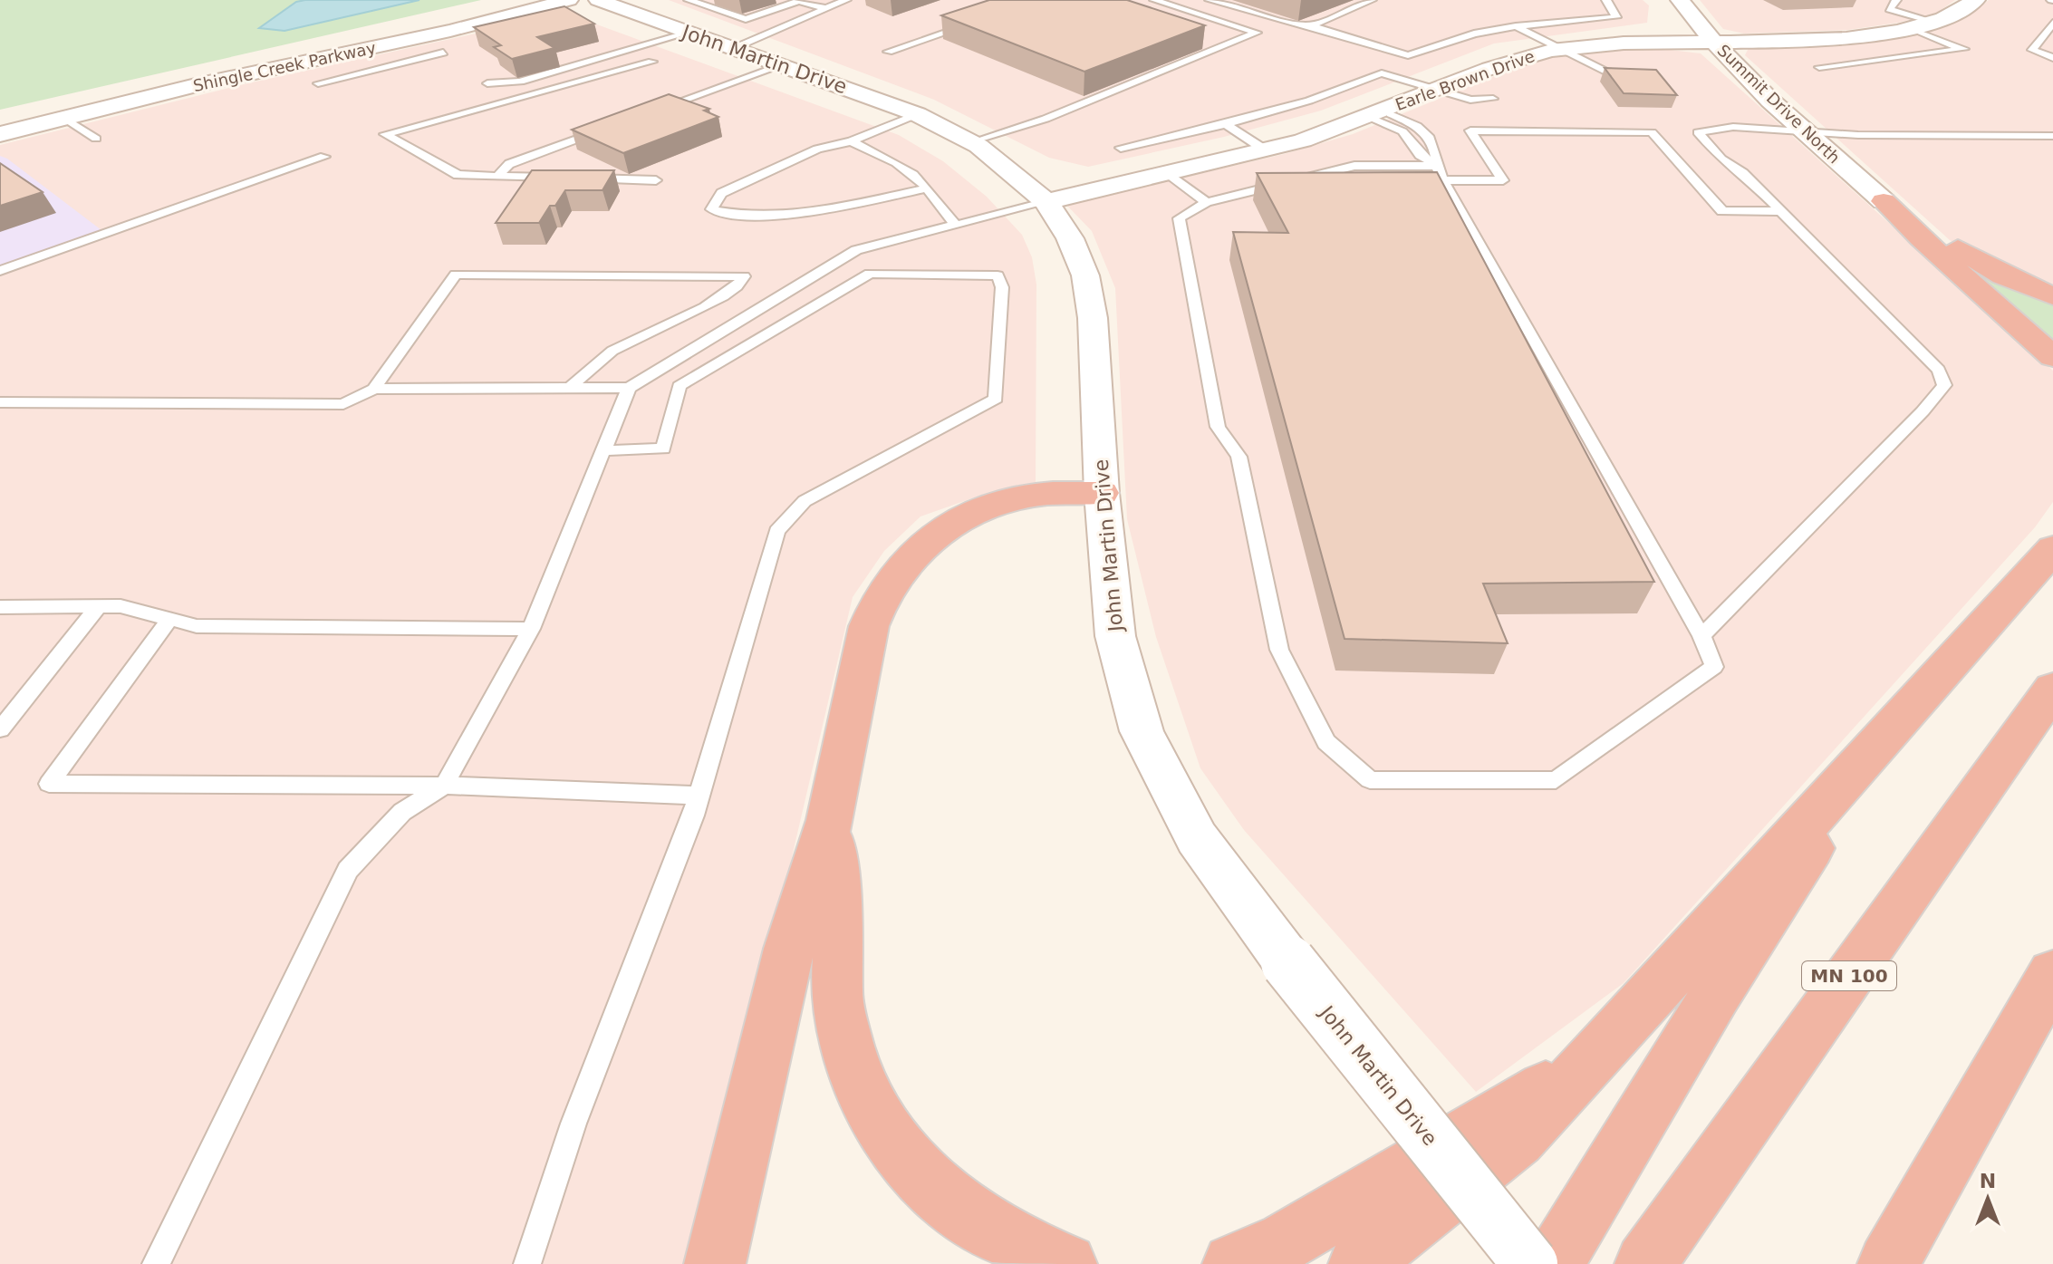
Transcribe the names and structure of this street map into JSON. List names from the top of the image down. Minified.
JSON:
{"streets":{"highway":["MN 100"],"street":["John Martin Drive","Shingle Creek Parkway","Earle Brown Drive","Summit Drive North"]},"crossings":[["John Martin Drive","Earle Brown Drive"],["Earle Brown Drive","Summit Drive North"]],"north":"top"}
